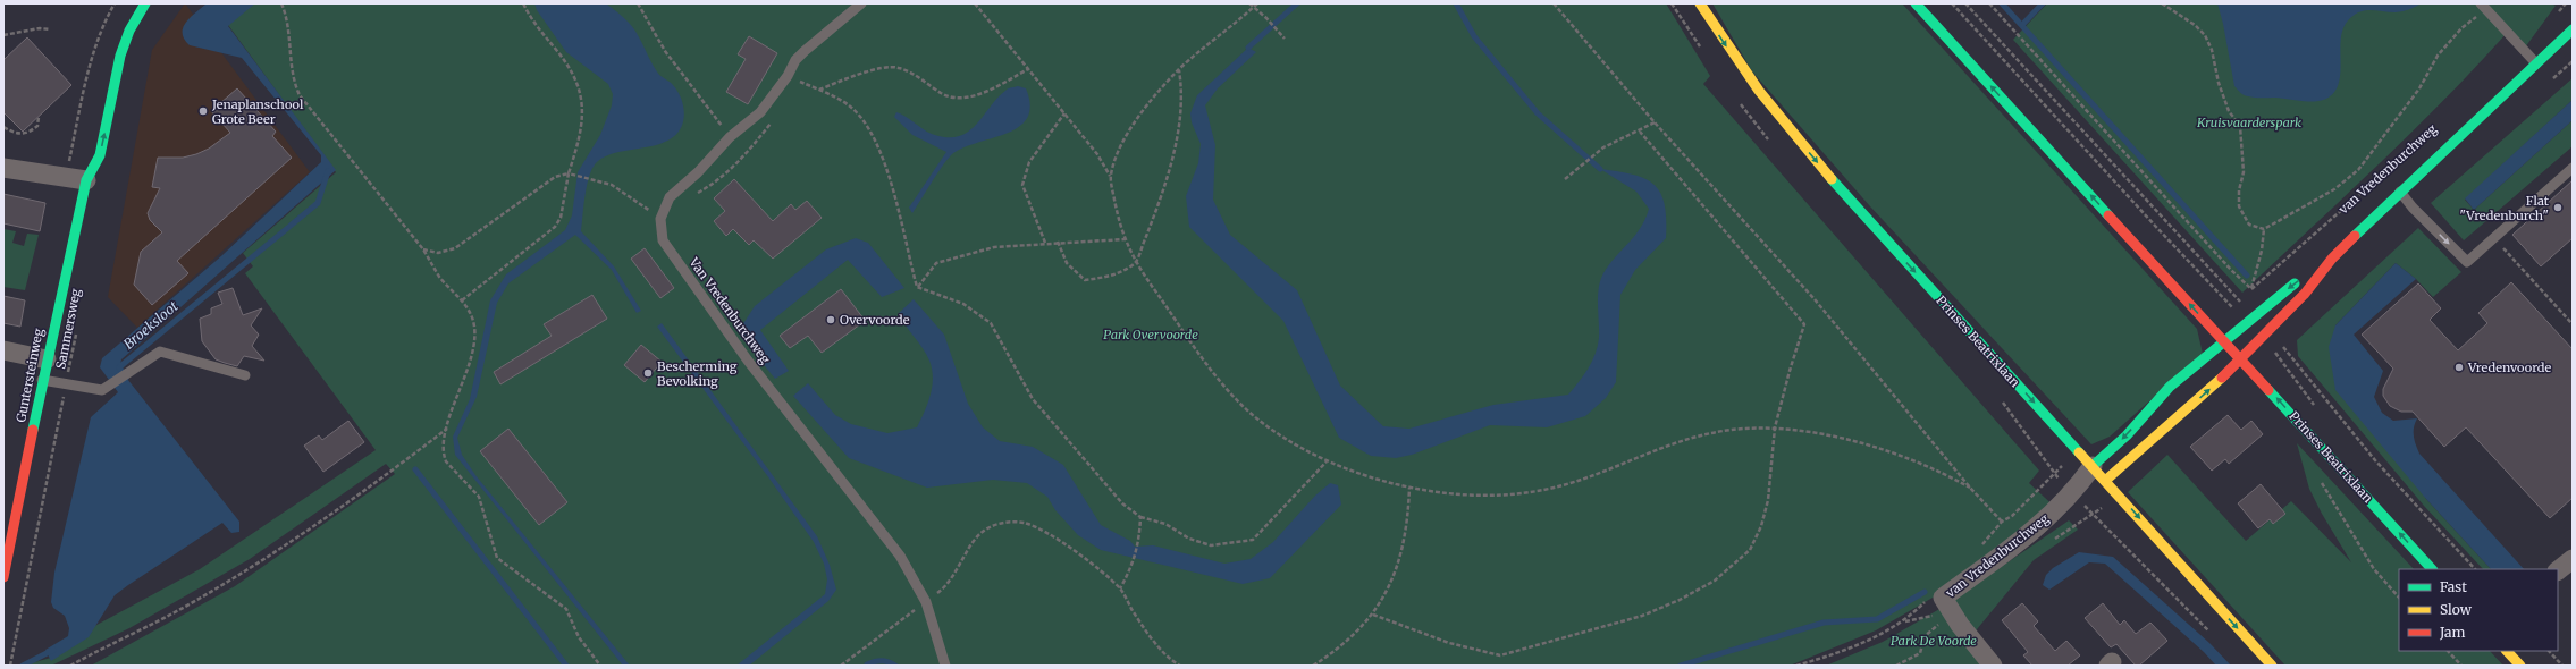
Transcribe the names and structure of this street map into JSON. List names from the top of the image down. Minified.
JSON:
{"streets":{"main road":["van Vredenburchweg","Prinses Beatrixlaan","Guntersteinweg"],"lane":["Van Vredenburchweg"],"path":["Sammersweg"]},"crossings":[["van Vredenburchweg","Prinses Beatrixlaan"]],"water":["Broeksloot"],"parks":["Kruisvaarderspark","Park Overvoorde","Park De Voorde"],"places":["Jenaplanschool Grote Beer","Flat \"Vredenburch\"","Overvoorde","Vredenvoorde","Bescherming Bevolking"],"legend":["Fast","Slow","Jam"]}
